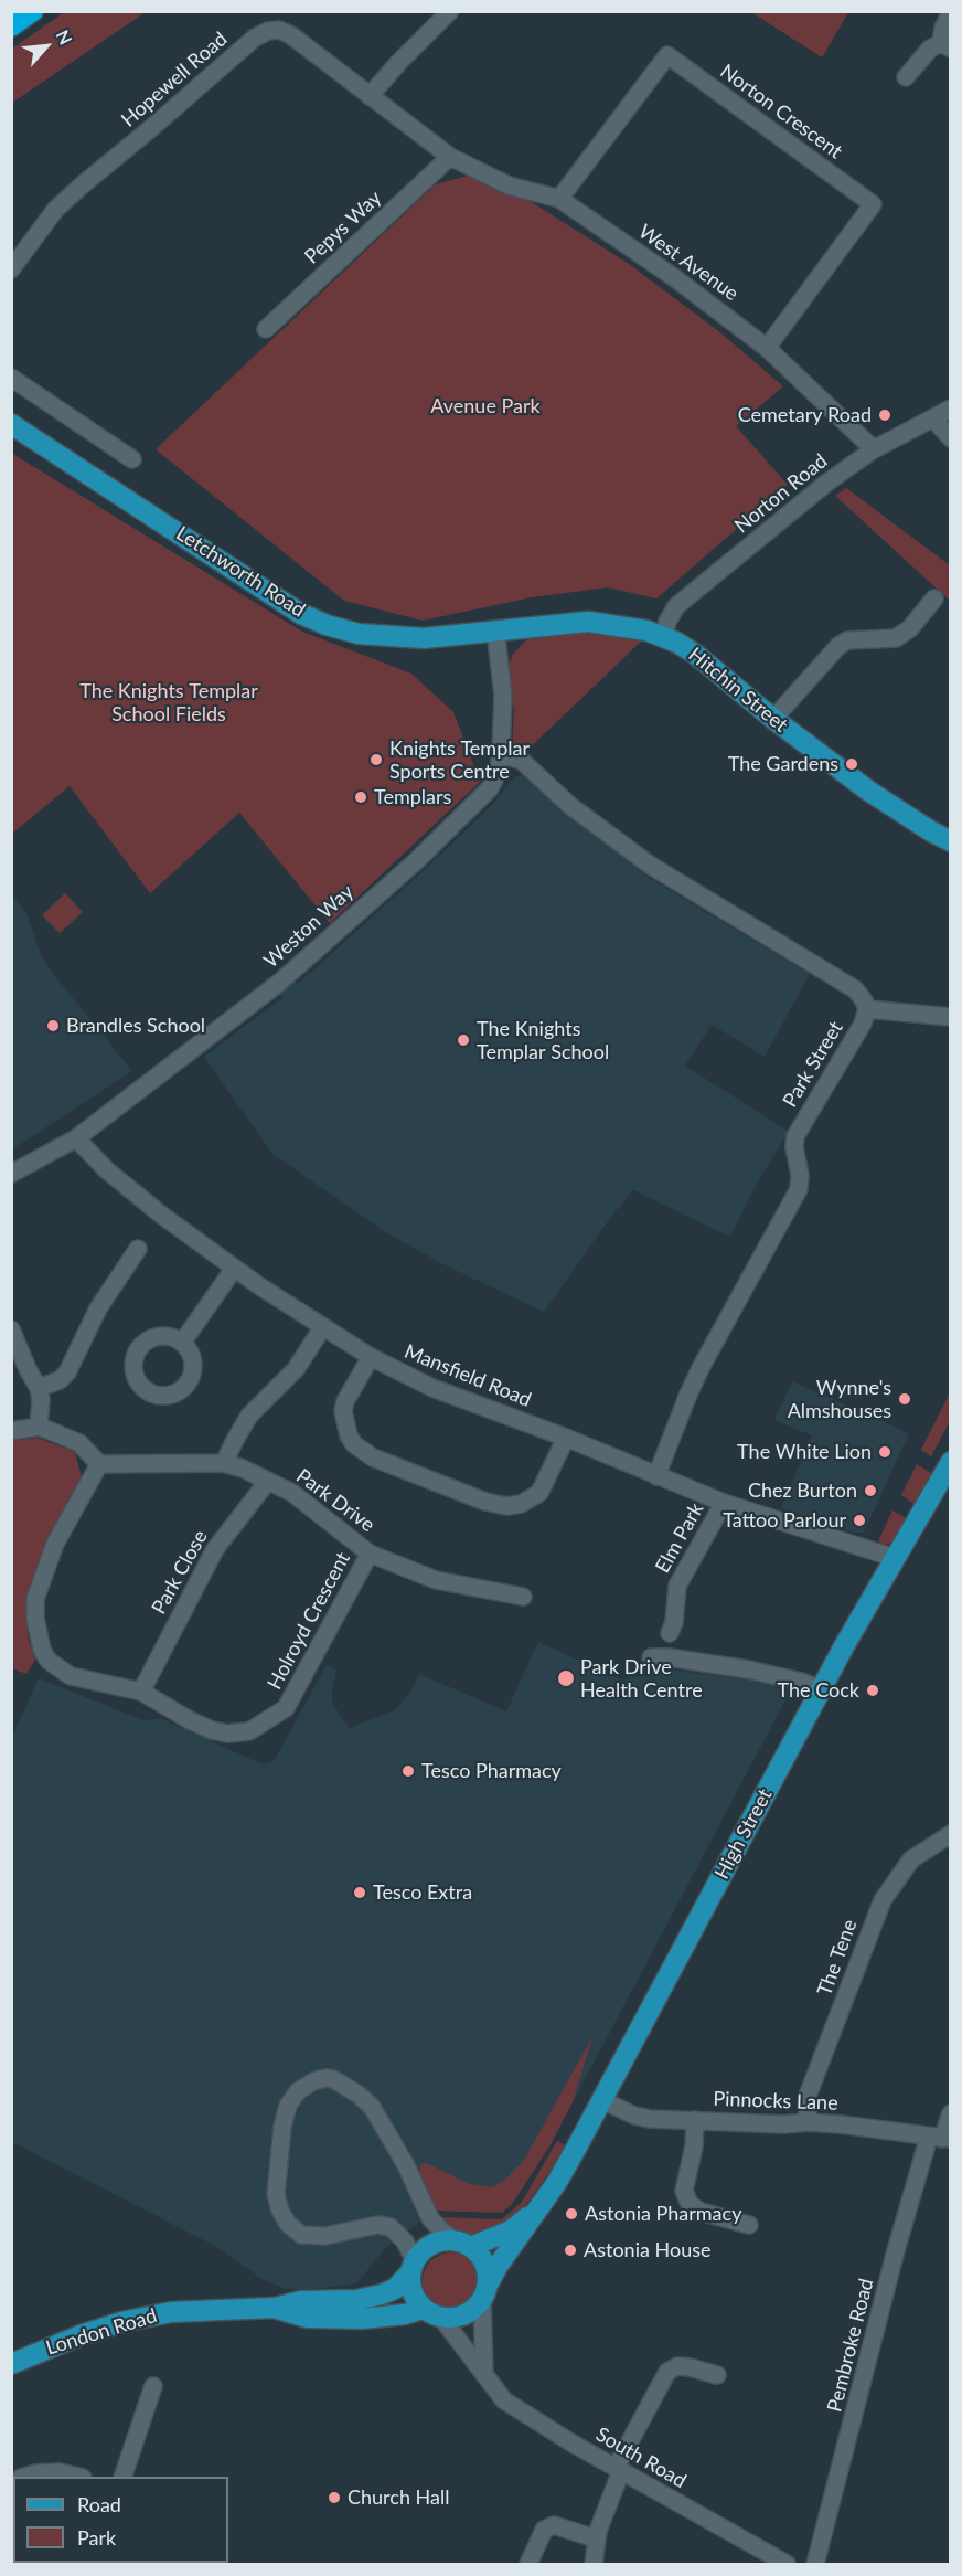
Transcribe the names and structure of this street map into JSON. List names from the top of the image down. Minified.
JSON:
{"streets":{"main road":["Letchworth Road","Hitchin Street","High Street","London Road"],"street":["Hopewell Road","Norton Crescent","Pepys Way","West Avenue","Norton Road","Weston Way","Park Street","Mansfield Road","Park Drive","Elm Park","Park Close","Holroyd Crescent","The Tene","Pinnocks Lane","Pembroke Road","South Road"]},"crossings":[["Hopewell Road","Pepys Way"],["Hopewell Road","West Avenue"],["Norton Crescent","West Avenue"],["Pepys Way","West Avenue"],["West Avenue","Norton Road"],["Norton Road","Hitchin Street"],["Letchworth Road","Hitchin Street"],["Letchworth Road","Weston Way"],["Hitchin Street","Weston Way"],["Weston Way","Park Street"],["Weston Way","Mansfield Road"],["Park Street","Mansfield Road"],["Mansfield Road","Elm Park"],["Mansfield Road","High Street"],["Park Drive","Park Close"],["Park Drive","Holroyd Crescent"],["Park Close","Holroyd Crescent"],["High Street","Pinnocks Lane"],["High Street","London Road"],["High Street","South Road"],["The Tene","Pinnocks Lane"],["Pinnocks Lane","Pembroke Road"],["London Road","South Road"]],"parks":["Avenue Park","The Knights Templar School Fields"],"places":["Cemetary Road","Knights Templar Sports Centre","The Gardens","Templars","Brandles School","The Knights Templar School","Wynne's Almshouses","The White Lion","Chez Burton","Tattoo Parlour","Park Drive Health Centre","The Cock","Tesco Pharmacy","Tesco Extra","Astonia Pharmacy","Astonia House","Church Hall"],"legend":["Road","Park"],"north":"top right"}
